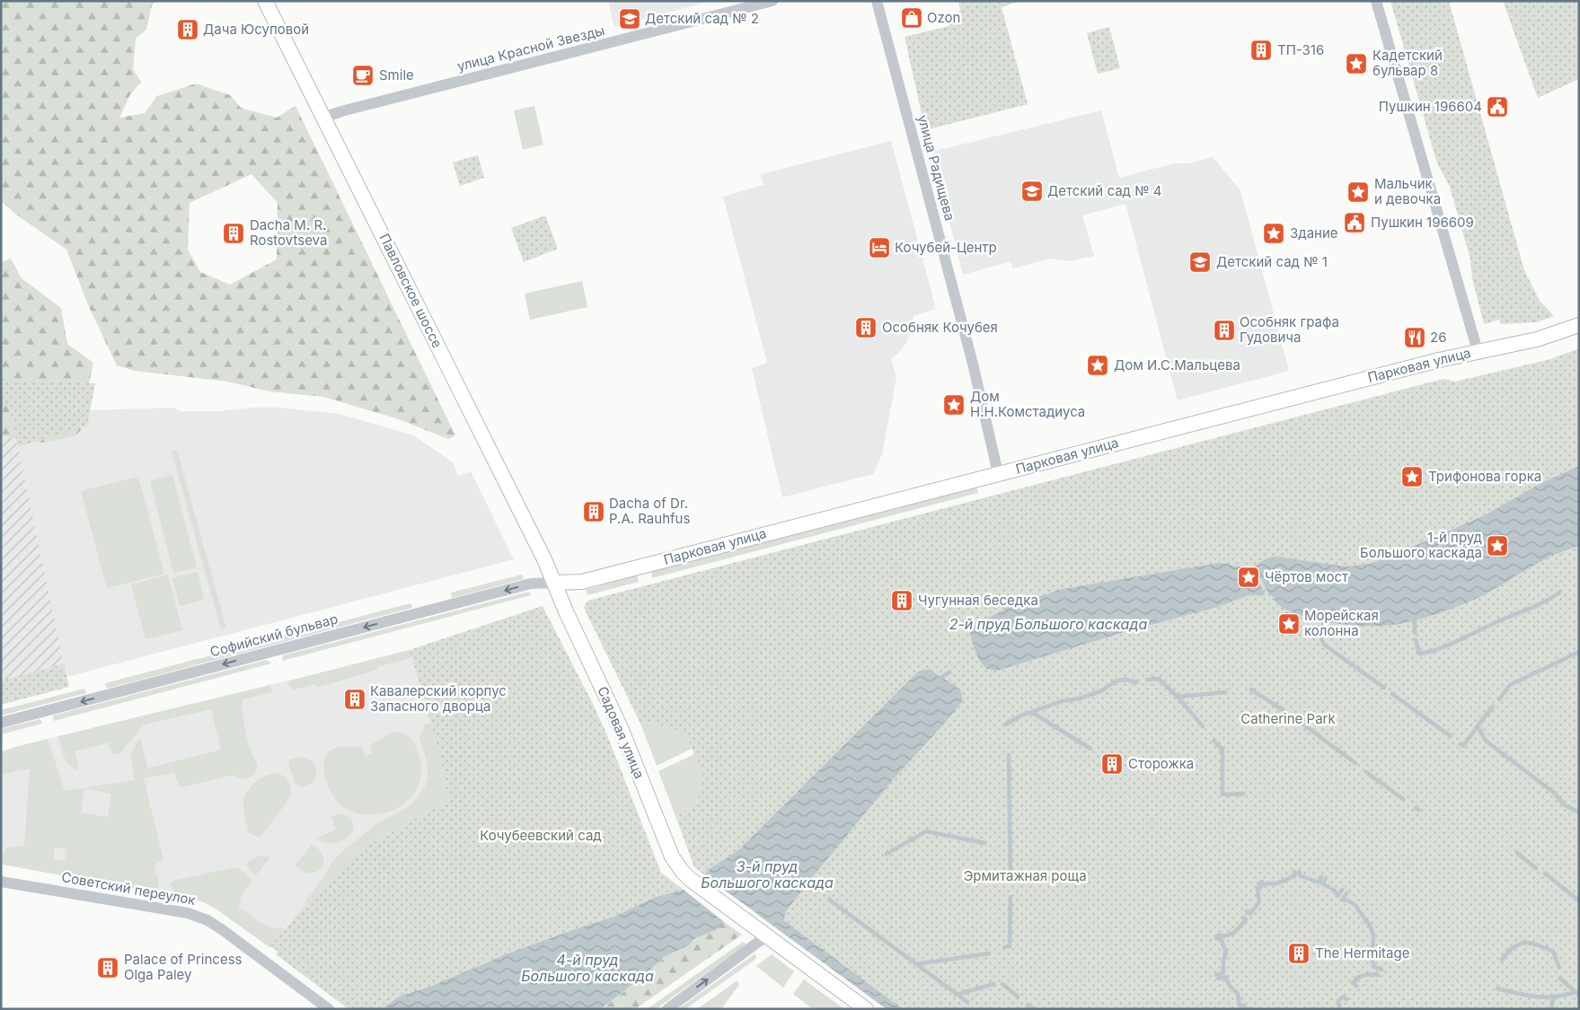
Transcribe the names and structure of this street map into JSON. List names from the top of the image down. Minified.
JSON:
{"streets":{"main road":["Павловское шоссе","Парковая улица","Садовая улица"],"street":["улица Красной Звезды","улица Радищева","Софийский бульвар","Советский переулок"]},"crossings":[["улица Красной Звезды","Павловское шоссе"],["улица Радищева","Парковая улица"],["Павловское шоссе","Парковая улица"],["Павловское шоссе","Софийский бульвар"],["Павловское шоссе","Садовая улица"],["Парковая улица","Софийский бульвар"],["Парковая улица","Садовая улица"],["Софийский бульвар","Садовая улица"]],"one_way":["Софийский бульвар"],"water":["2-й пруд Большого каскада","3-й пруд Большого каскада","4-й пруд Большого каскада"],"parks":["Catherine Park","Кочубеевский сад","Эрмитажная роща"],"places":{"shop":["Ozon"],"school or university":["Детский сад № 2","Детский сад № 4","Детский сад № 1"],"building":["Дача Юсуповой","ТП-316","Dacha M. R. Rostovtseva","Особняк Кочубея","Особняк графа Гудовича","Dacha of Dr. P.A. Rauhfus","Чугунная беседка","Кавалерский корпус Запасного дворца","Сторожка","The Hermitage","Palace of Princess Olga Paley"],"place":["Кадетский бульвар 8","Мальчик и девочка","Здание","Дом И.С.Мальцева","Дом Н.Н.Комстадиуса","Трифонова горка","1-й пруд Большого каскада","Чёртов мост","Морейская колонна"],"cafe":["Smile"],"public building":["Пушкин 196604","Пушкин 196609"],"hotel":["Кочубей-Центр"],"restaurant":["26"]}}
